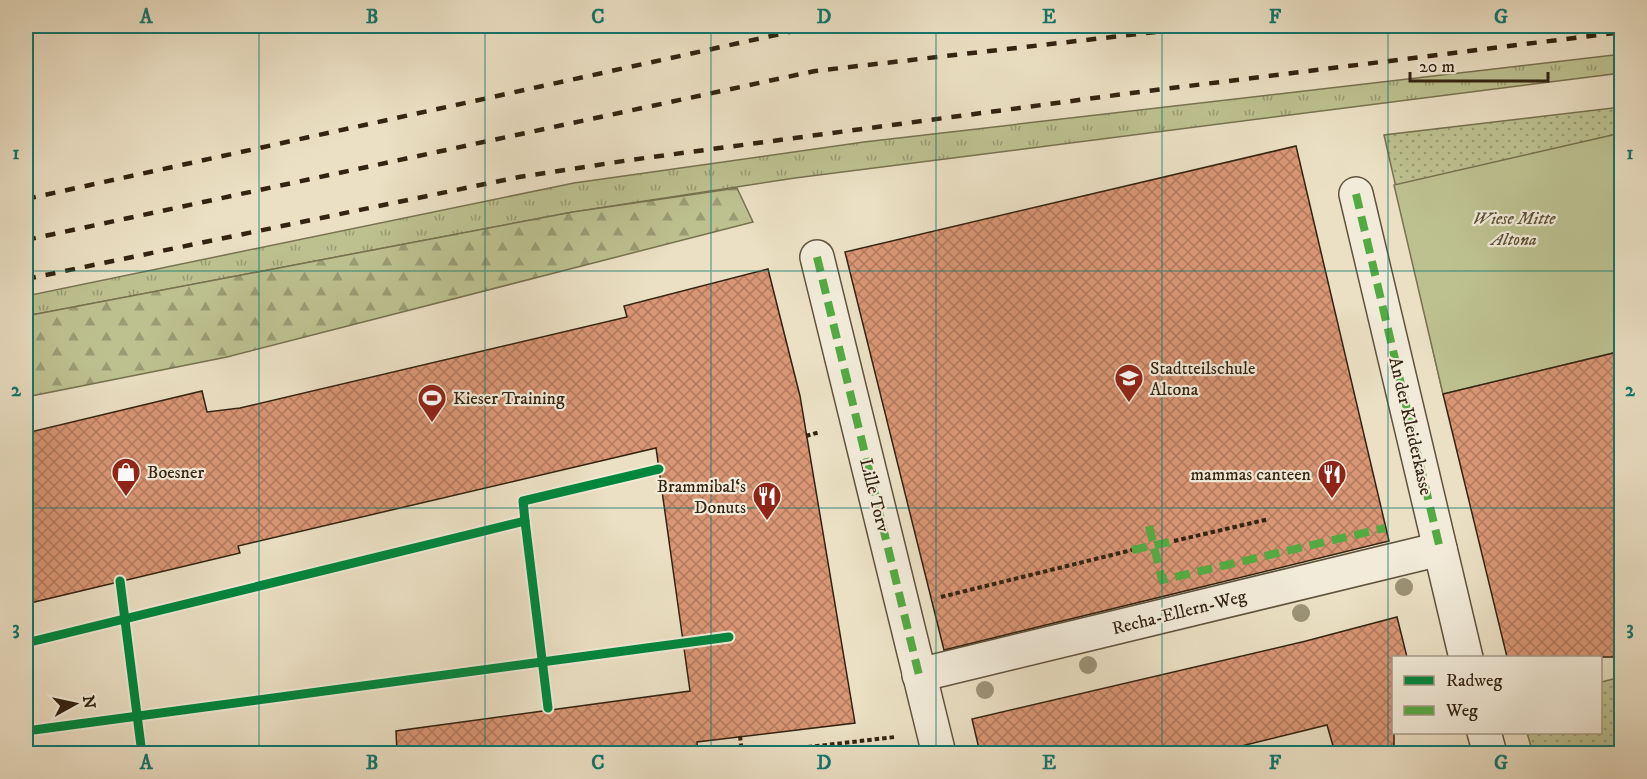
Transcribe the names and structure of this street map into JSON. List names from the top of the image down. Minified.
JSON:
{"streets":{"street":["An der Kleiderkasse","Lille Torv","Recha-Ellern-Weg"]},"crossings":[["An der Kleiderkasse","Recha-Ellern-Weg"],["Lille Torv","Recha-Ellern-Weg"]],"parks":["Wiese Mitte Altona"],"places":{"school or university":["Stadtteilschule Altona"],"sports":["Kieser Training"],"shop":["Boesner"],"restaurant":["mammas canteen","Brammibal‘s Donuts"]},"legend":["Radweg","Weg"],"scale_bar":"20 m","north":"right","grid":{"columns":["A","B","C","D","E","F","G"],"rows":["1","2","3"]}}
